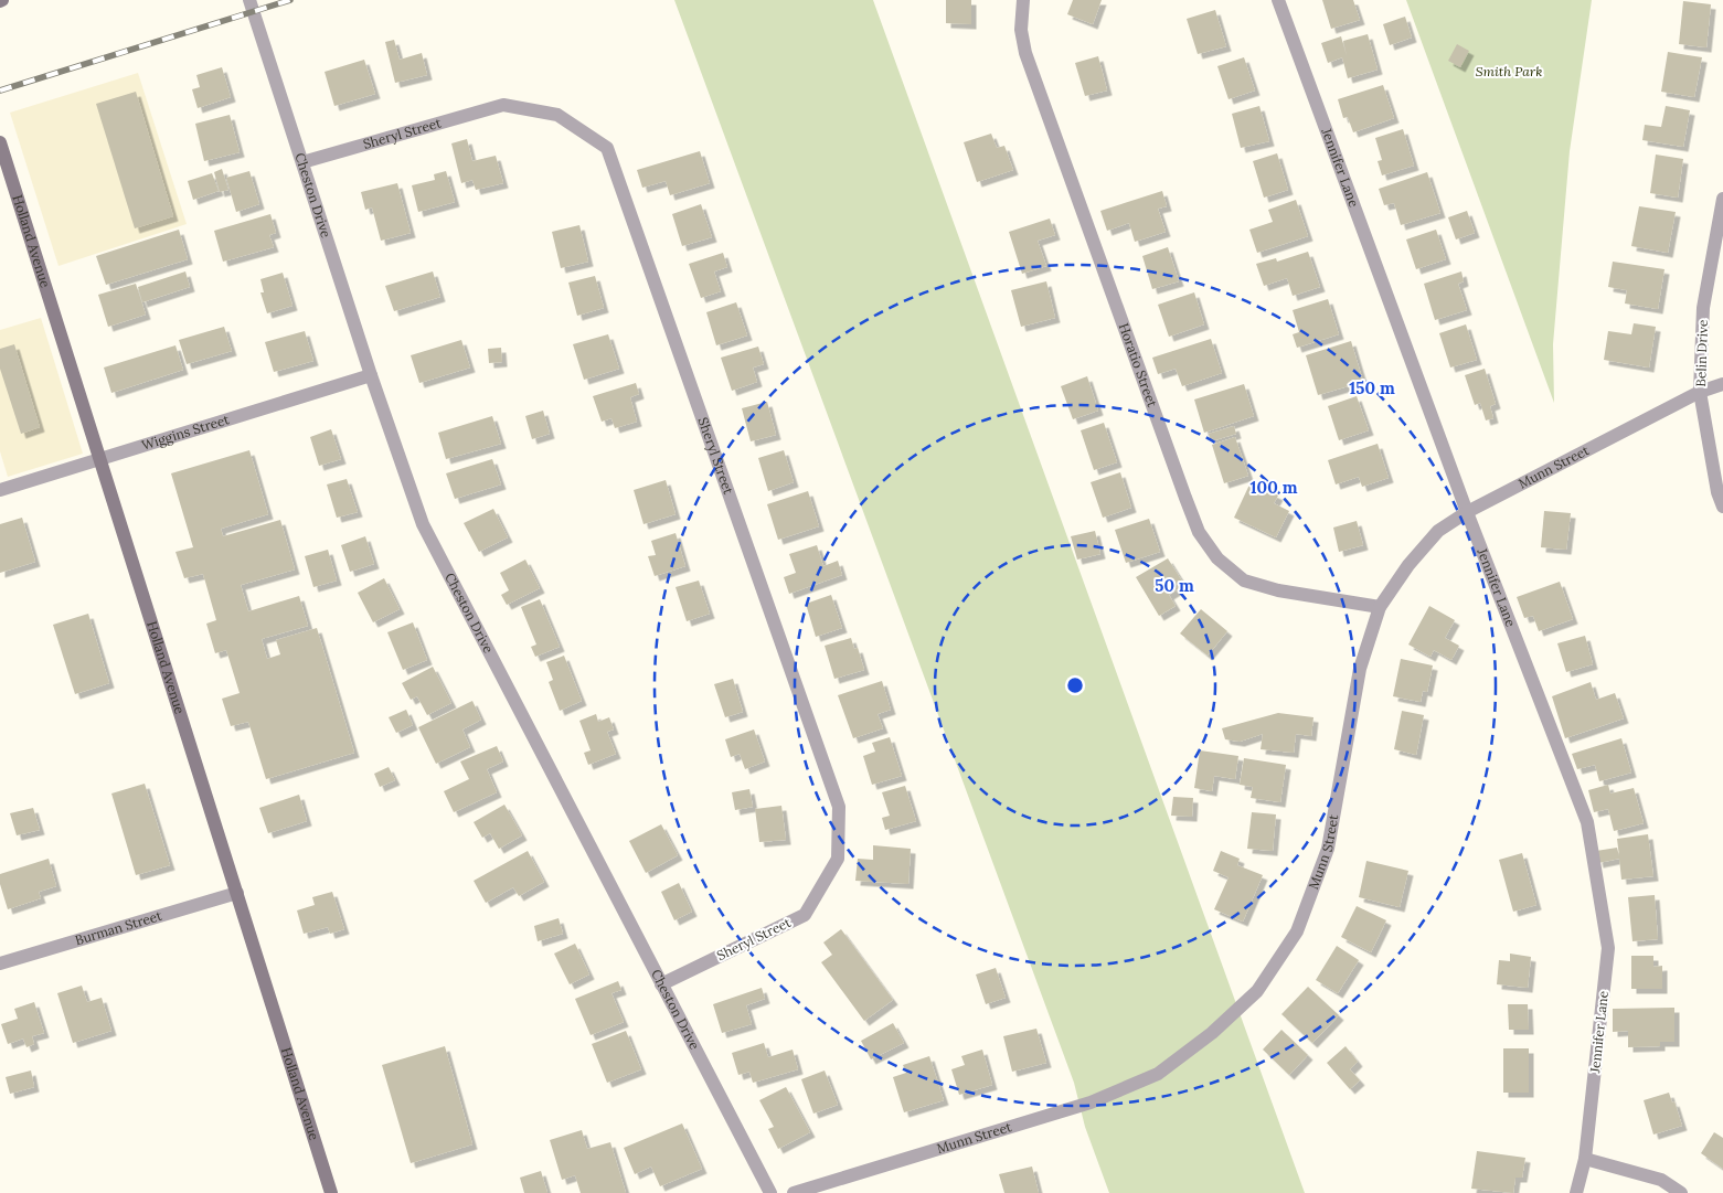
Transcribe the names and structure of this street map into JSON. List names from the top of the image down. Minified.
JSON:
{"streets":{"main road":["Holland Avenue"],"street":["Sheryl Street","Jennifer Lane","Cheston Drive","Belin Drive","Horatio Street","Wiggins Street","Munn Street","Burman Street"]},"crossings":[["Sheryl Street","Cheston Drive"],["Jennifer Lane","Munn Street"],["Cheston Drive","Wiggins Street"],["Holland Avenue","Wiggins Street"],["Holland Avenue","Burman Street"],["Belin Drive","Munn Street"],["Horatio Street","Munn Street"]],"parks":["Smith Park"],"rings":["150 m","100 m","50 m"]}
